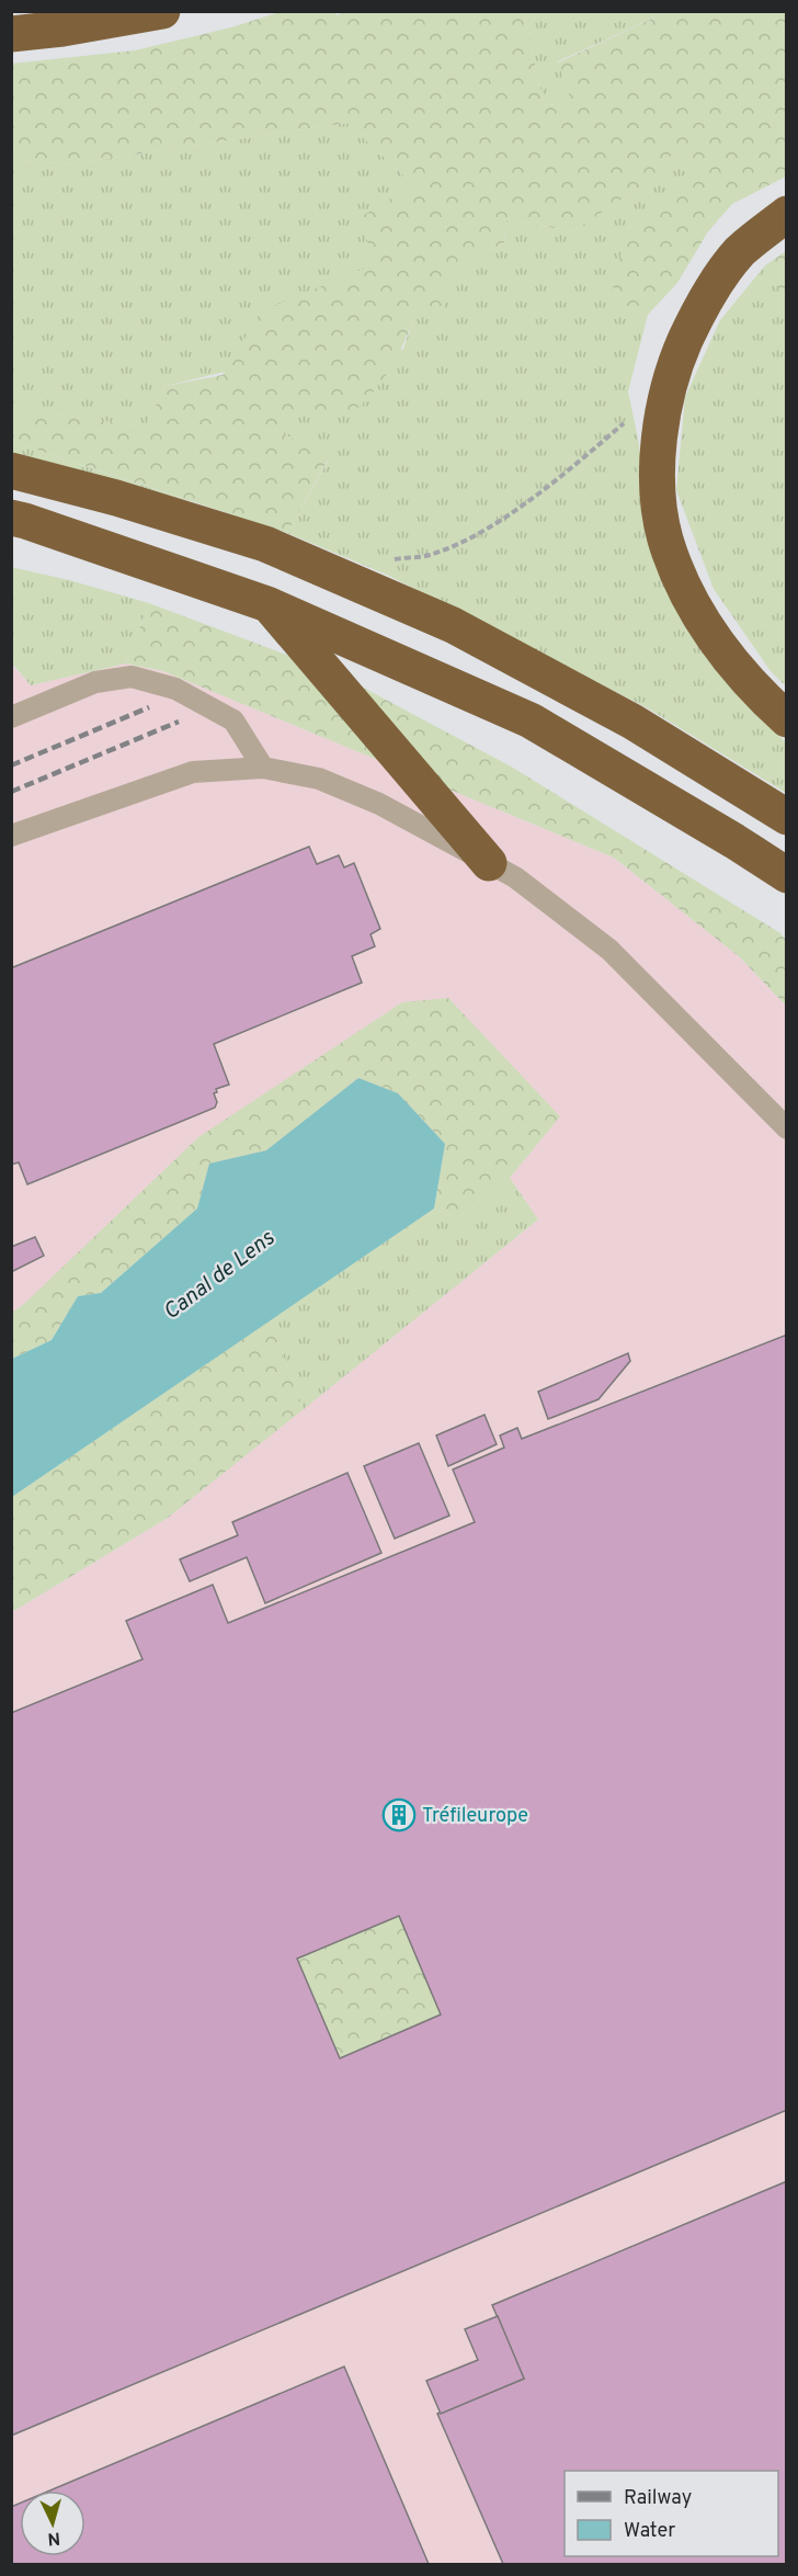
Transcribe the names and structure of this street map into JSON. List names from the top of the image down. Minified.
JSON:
{"water":["Canal de Lens"],"places":{"building":["Tréfileurope"]},"legend":["Railway","Water"],"north":"bottom"}
